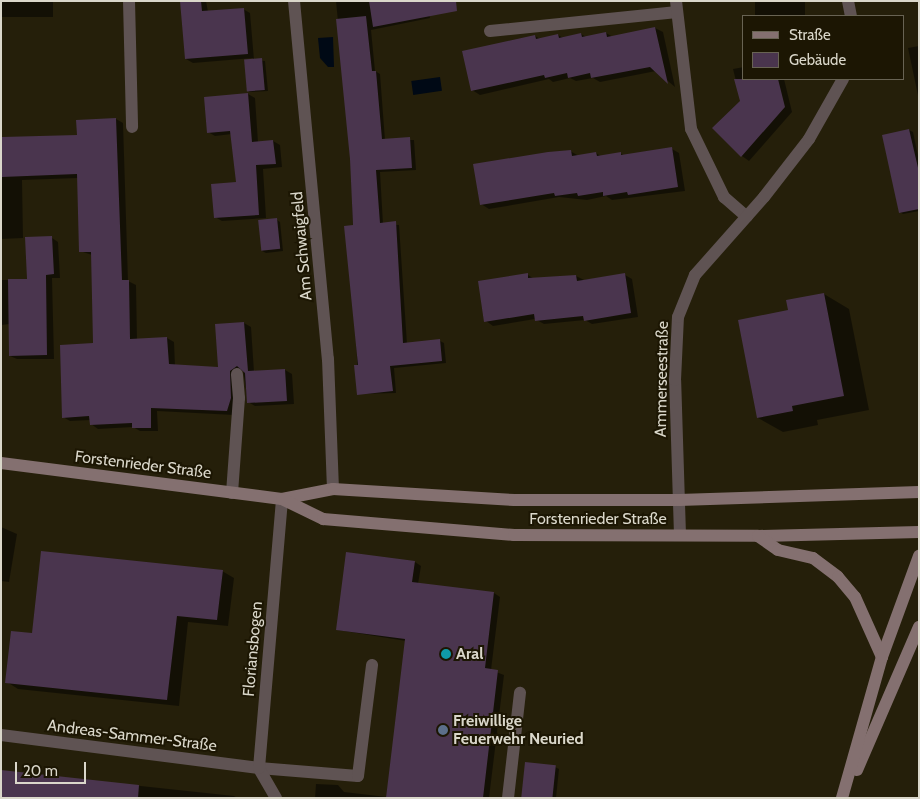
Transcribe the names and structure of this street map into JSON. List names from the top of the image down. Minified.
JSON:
{"streets":{"main road":["Forstenrieder Straße"],"street":["Am Schwaigfeld","Ammerseestraße","Floriansbogen","Andreas-Sammer-Straße"]},"crossings":[["Am Schwaigfeld","Forstenrieder Straße"],["Ammerseestraße","Forstenrieder Straße"],["Forstenrieder Straße","Floriansbogen"],["Floriansbogen","Andreas-Sammer-Straße"]],"places":["Aral","Freiwillige Feuerwehr Neuried"],"legend":["Straße","Gebäude"],"scale_bar":"20 m"}
